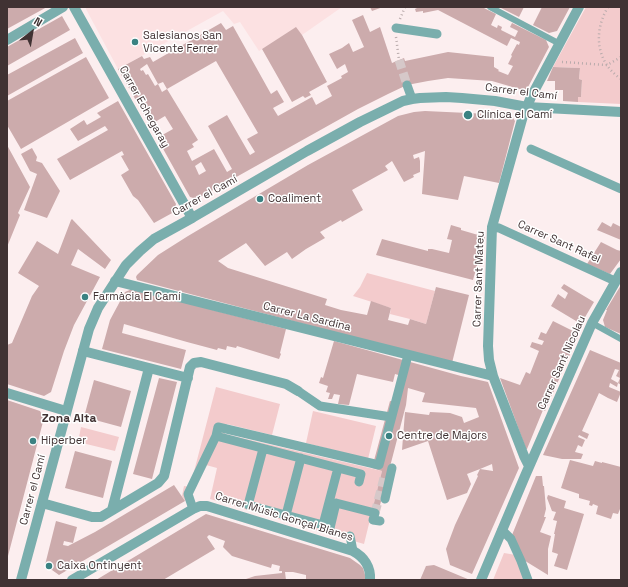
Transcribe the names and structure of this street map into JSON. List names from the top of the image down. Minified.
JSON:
{"streets":{"street":["Carrer el Camí","Carrer Echegaray","Carrer Sant Rafel","Carrer Sant Mateu","Carrer La Sardina","Carrer Sant Nicolau","Carrer Músic Gonçal Blanes"]},"crossings":[["Carrer el Camí","Carrer Echegaray"],["Carrer el Camí","Carrer Sant Mateu"],["Carrer el Camí","Carrer La Sardina"],["Carrer Sant Rafel","Carrer Sant Mateu"],["Carrer Sant Rafel","Carrer Sant Nicolau"],["Carrer Sant Mateu","Carrer La Sardina"],["Carrer Sant Mateu","Carrer Sant Nicolau"]],"districts":["Zona Alta"],"places":["Salesianos San Vicente Ferrer","Clínica el Camí","Coaliment","Farmàcia El Camí","Centre de Majors","Hiperber","Caixa Ontinyent"],"north":"top right"}
